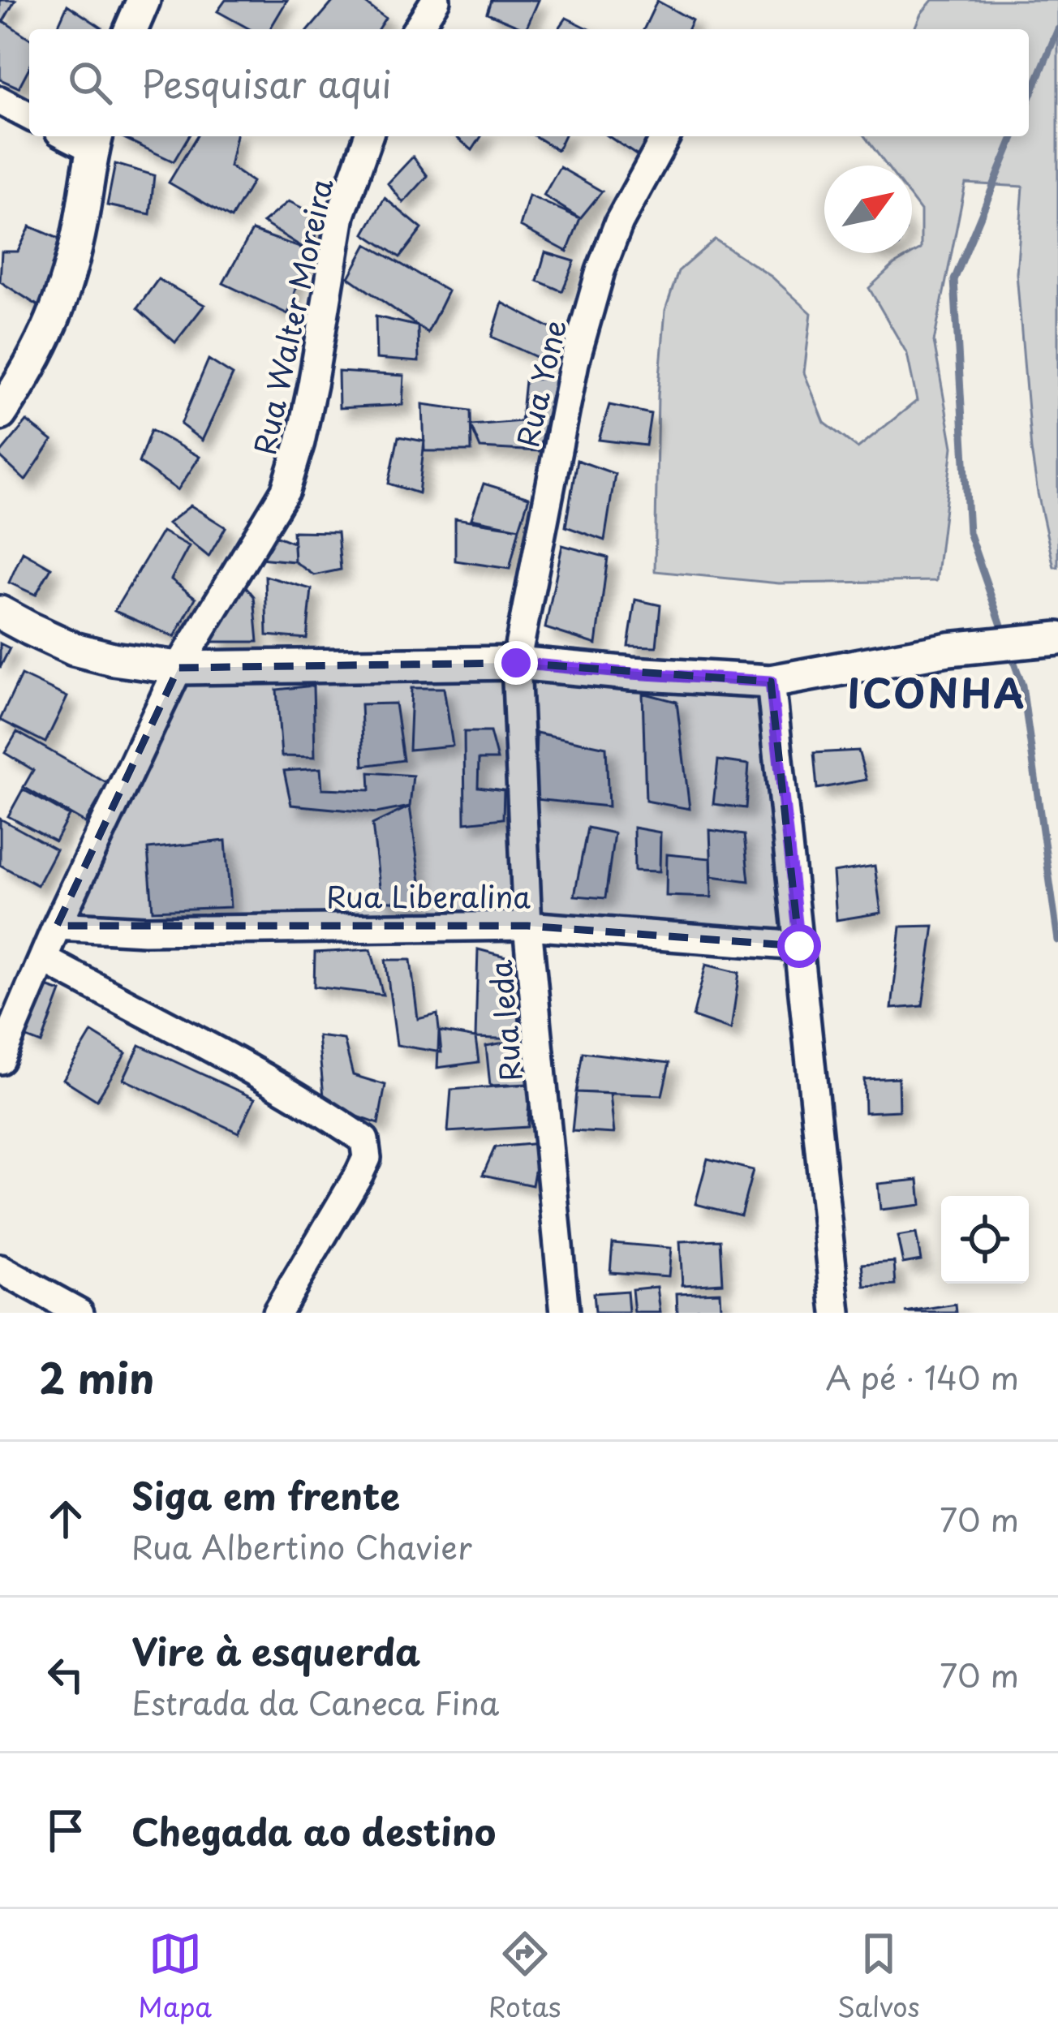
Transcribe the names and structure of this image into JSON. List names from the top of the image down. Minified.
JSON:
{"streets":{"street":["Rua Walter Moreira","Rua Yone","Rua Liberalina","Rua Ieda"]},"crossings":[["Rua Walter Moreira","Rua Liberalina"],["Rua Yone","Rua Ieda"],["Rua Liberalina","Rua Ieda"]],"districts":["ICONHA"],"north":"top right","page":{"search":"Pesquisar aqui","heading":["2 min","A pé · 140 m"],"list":[["Siga em frente","Rua Albertino Chavier","70 m"],["Vire à esquerda","Estrada da Caneca Fina","70 m"],"Chegada ao destino"],"nav":["Mapa","Rotas","Salvos"]}}
